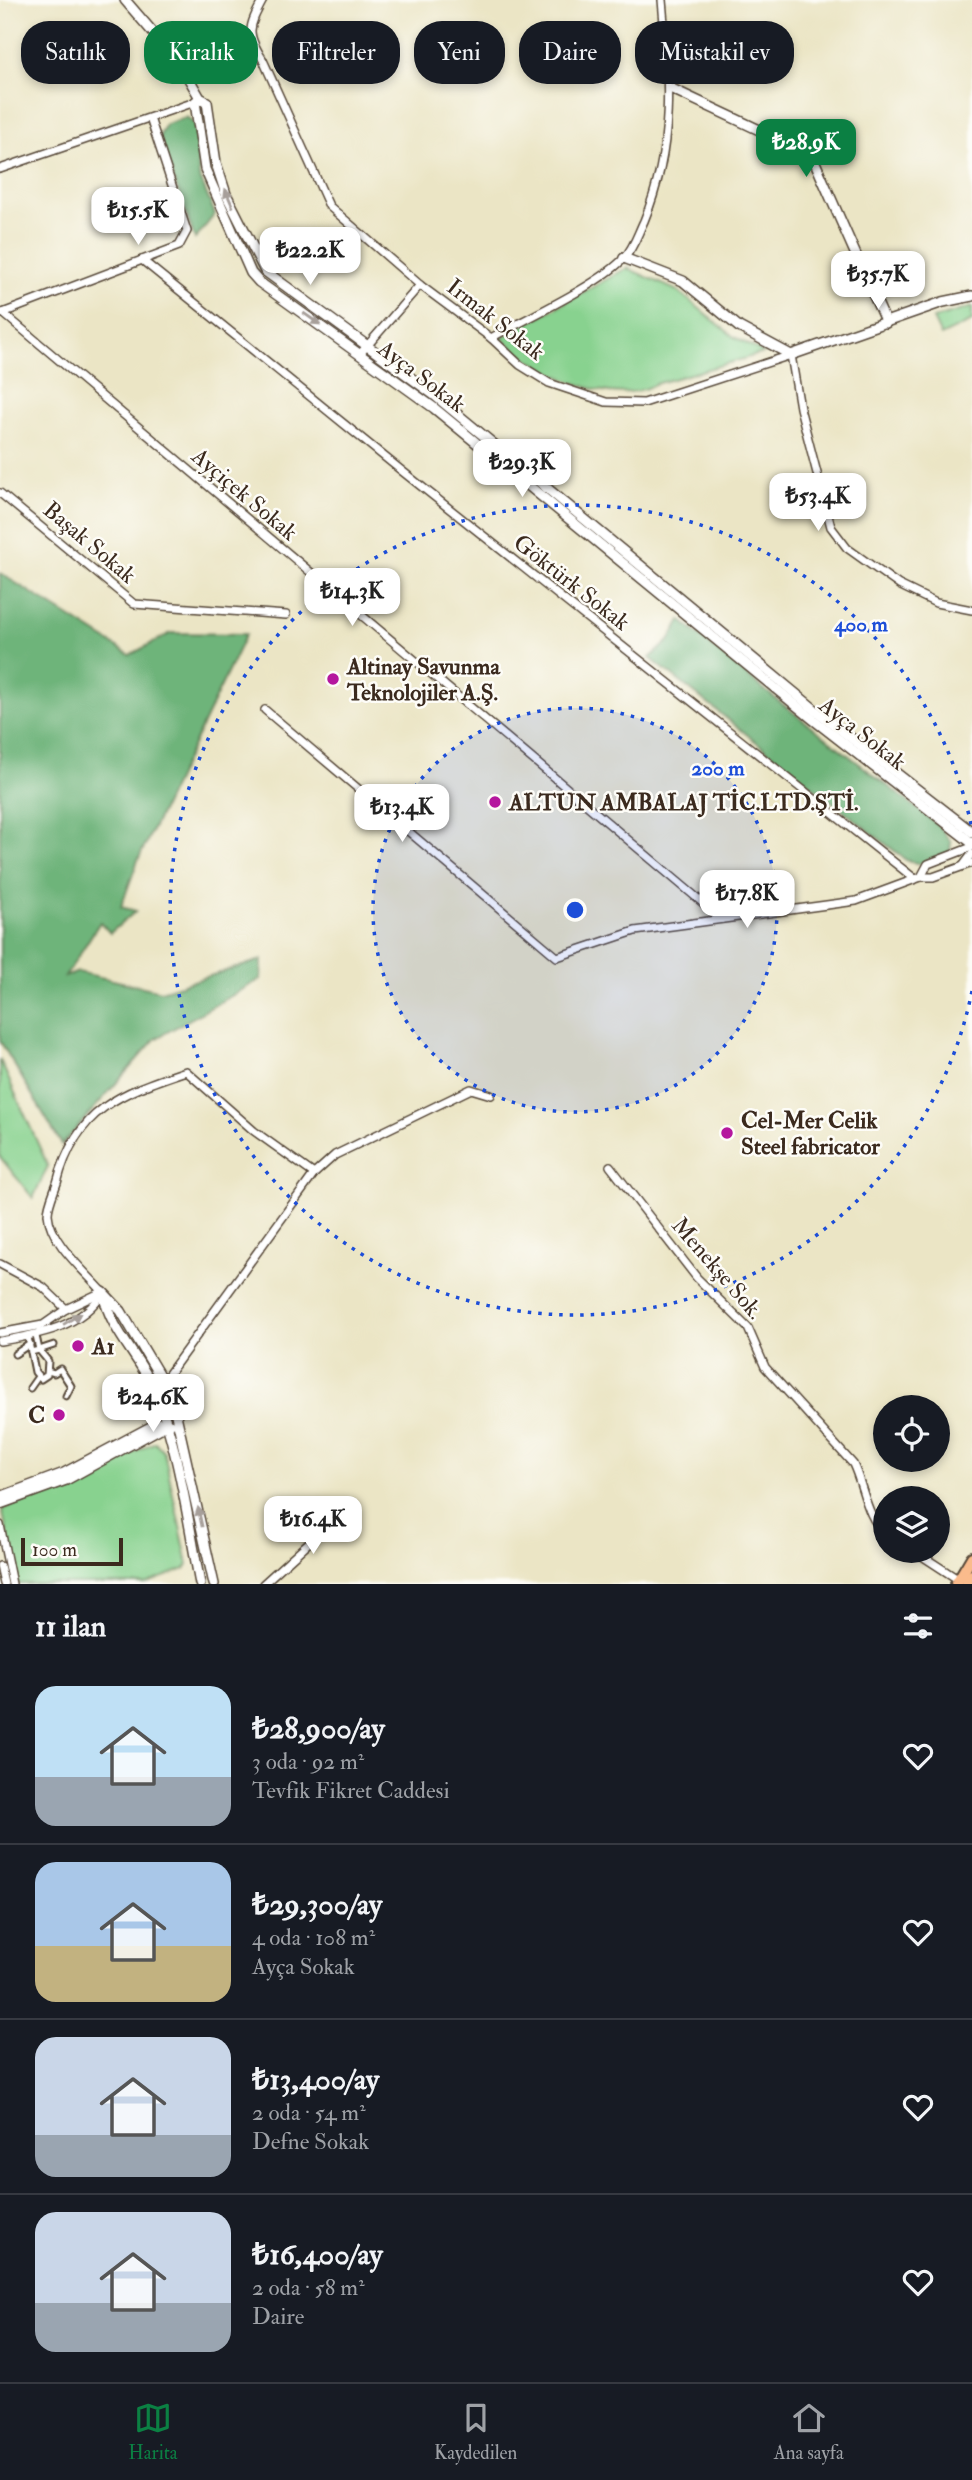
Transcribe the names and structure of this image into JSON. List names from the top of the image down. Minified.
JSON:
{"streets":{"street":["Irmak Sokak","Ayça Sokak","Ayçiçek Sokak","Başak Sokak","Göktürk Sokak","Menekşe Sok."]},"places":["Altinay Savunma Teknolojiler A.Ş.","ALTUN AMBALAJ TİC.LTD.ŞTİ.","Cel-Mer Celik Steel fabricator","A1","C"],"scale_bar":"100 m","page":{"chip":["Satılık","Kiralık","Filtreler","Yeni","Daire","Müstakil ev"],"price":["₺28.9K","₺15.5K","₺22.2K","₺35.7K","₺29.3K","₺53.4K","₺14.3K","₺13.4K","₺17.8K","₺24.6K","₺16.4K"],"scale":"100 m","heading":"11 ilan","list":[{"name":"₺28,900/ay","note":"3 oda · 92 m² · Tevfik Fikret Caddesi"},{"name":"₺29,300/ay","note":"4 oda · 108 m² · Ayça Sokak"},{"name":"₺13,400/ay","note":"2 oda · 54 m² · Defne Sokak"},{"name":"₺16,400/ay","note":"2 oda · 58 m² · Daire"}],"tabs":["Harita","Kaydedilen","Ana sayfa"]},"rings":["400 m","200 m"]}
